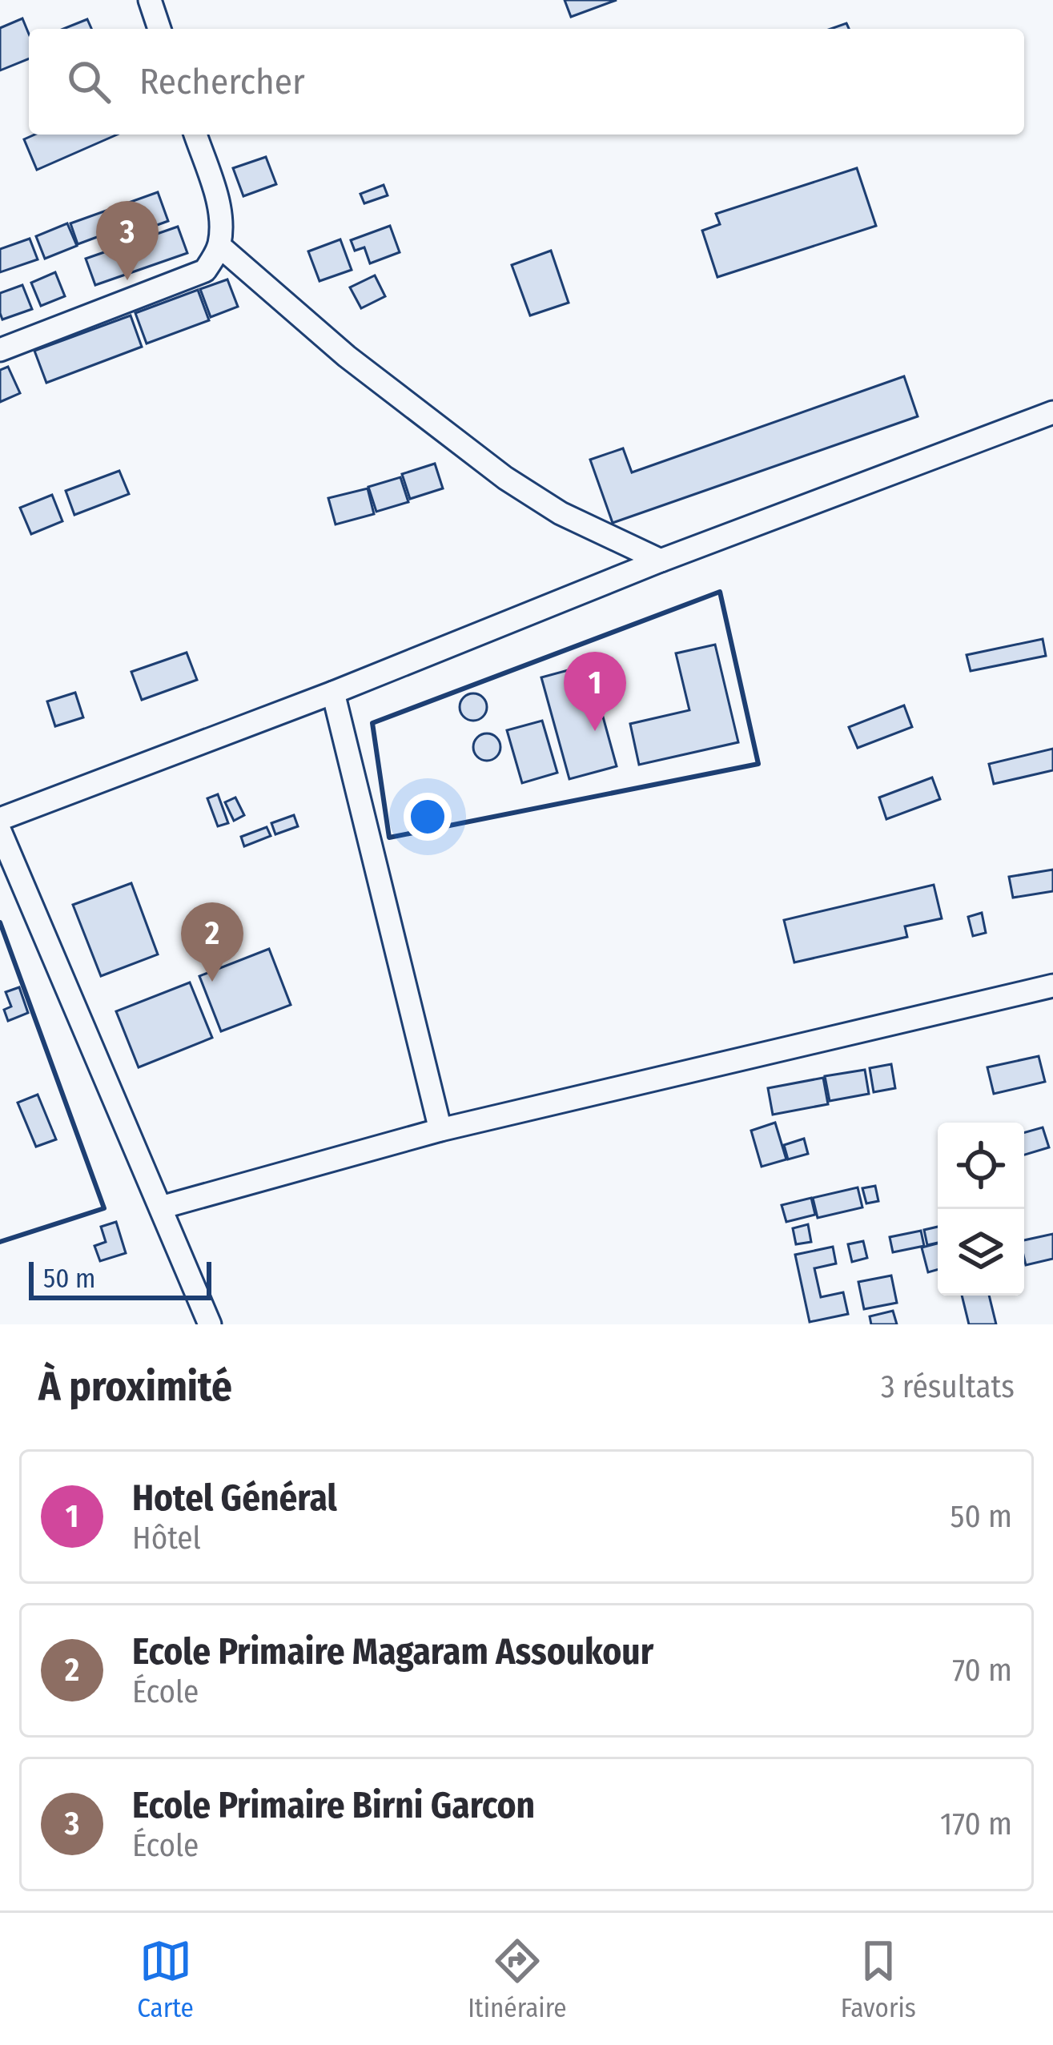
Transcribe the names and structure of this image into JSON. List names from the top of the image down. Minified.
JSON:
{"scale_bar":"50 m","page":{"search":"Rechercher","pins":["3","1","2"],"scale":"50 m","heading":["À proximité","3 résultats"],"list":[{"mark":"1","name":"Hotel Général","note":"Hôtel","value":"50 m"},{"mark":"2","name":"Ecole Primaire Magaram Assoukour","note":"École","value":"70 m"},{"mark":"3","name":"Ecole Primaire Birni Garcon","note":"École","value":"170 m"}],"nav":["Carte","Itinéraire","Favoris"]}}
